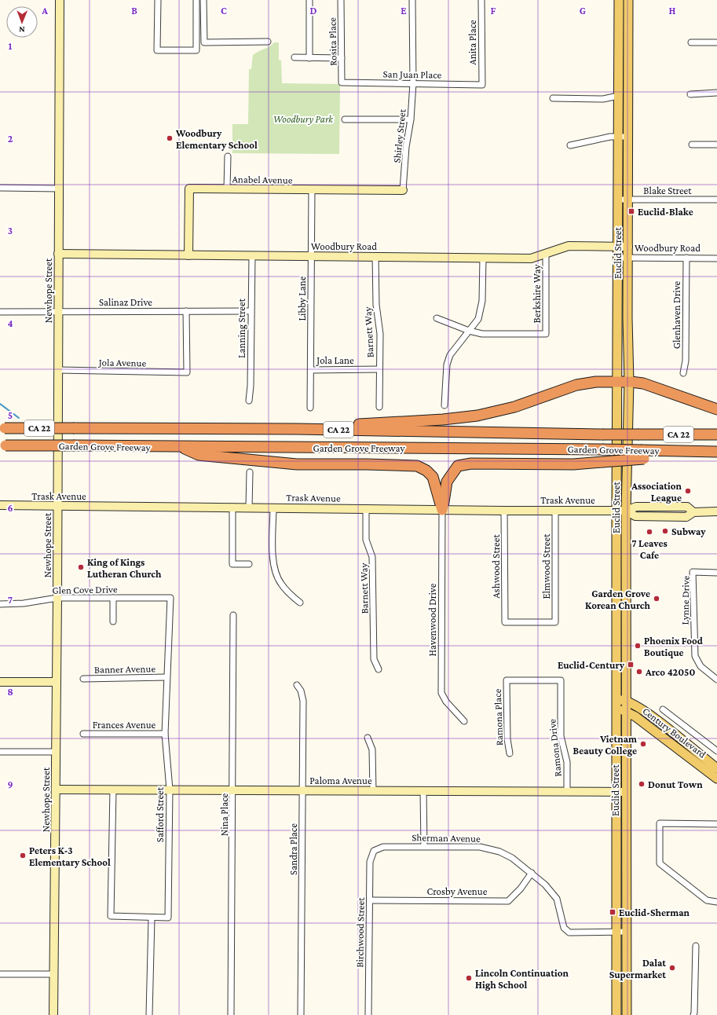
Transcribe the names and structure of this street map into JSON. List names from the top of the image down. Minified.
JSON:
{"streets":{"highway":["CA 22","Garden Grove Freeway"],"main road":["Euclid Street","Century Boulevard"],"street":["Rosita Place","Anita Place","San Juan Place","Shirley Street","Anabel Avenue","Blake Street","Woodbury Road","Newhope Street","Berkshire Way","Libby Lane","Salinaz Drive","Glenhaven Drive","Lanning Street","Barnett Way","Jola Lane","Jola Avenue","Trask Avenue","Ashwood Street","Elmwood Street","Glen Cove Drive","Lynne Drive","Havenwood Drive","Banner Avenue","Ramona Place","Frances Avenue","Ramona Drive","Paloma Avenue","Safford Street","Nina Place","Sherman Avenue","Sandra Place","Crosby Avenue","Birchwood Street"]},"crossings":[["Rosita Place","San Juan Place"],["Anita Place","San Juan Place"],["San Juan Place","Shirley Street"],["Shirley Street","Anabel Avenue"],["Anabel Avenue","Woodbury Road"],["Anabel Avenue","Libby Lane"],["Blake Street","Euclid Street"],["Woodbury Road","Euclid Street"],["Woodbury Road","Newhope Street"],["Woodbury Road","Berkshire Way"],["Woodbury Road","Libby Lane"],["Woodbury Road","Glenhaven Drive"],["Woodbury Road","Lanning Street"],["Woodbury Road","Barnett Way"],["Euclid Street","Trask Avenue"],["Euclid Street","Century Boulevard"],["Euclid Street","Paloma Avenue"],["Euclid Street","Sherman Avenue"],["Newhope Street","Salinaz Drive"],["Newhope Street","Jola Avenue"],["Newhope Street","Trask Avenue"],["Newhope Street","Glen Cove Drive"],["Newhope Street","Paloma Avenue"],["Libby Lane","Jola Lane"],["Salinaz Drive","Lanning Street"],["Salinaz Drive","Jola Avenue"],["Barnett Way","Jola Lane"],["Barnett Way","Trask Avenue"],["Trask Avenue","Ashwood Street"],["Trask Avenue","Elmwood Street"],["Trask Avenue","Havenwood Drive"],["Ashwood Street","Elmwood Street"],["Glen Cove Drive","Safford Street"],["Banner Avenue","Safford Street"],["Ramona Place","Ramona Drive"],["Frances Avenue","Safford Street"],["Ramona Drive","Paloma Avenue"],["Paloma Avenue","Safford Street"],["Paloma Avenue","Nina Place"],["Paloma Avenue","Sandra Place"],["Sherman Avenue","Crosby Avenue"],["Sherman Avenue","Birchwood Street"],["Crosby Avenue","Birchwood Street"]],"parks":["Woodbury Park"],"places":{"other":["Woodbury Elementary School","Association League","Subway","7 Leaves Cafe","King of Kings Lutheran Church","Garden Grove Korean Church","Phoenix Food Boutique","Arco 42050","Vietnam Beauty College","Donut Town","Peters K-3 Elementary School","Dalat Supermarket","Lincoln Continuation High School"],"transit":["Euclid-Blake","Euclid-Century","Euclid-Sherman"]},"north":"bottom","grid":{"columns":["A","B","C","D","E","F","G","H"],"rows":["1","2","3","4","5","6","7","8","9"]}}
